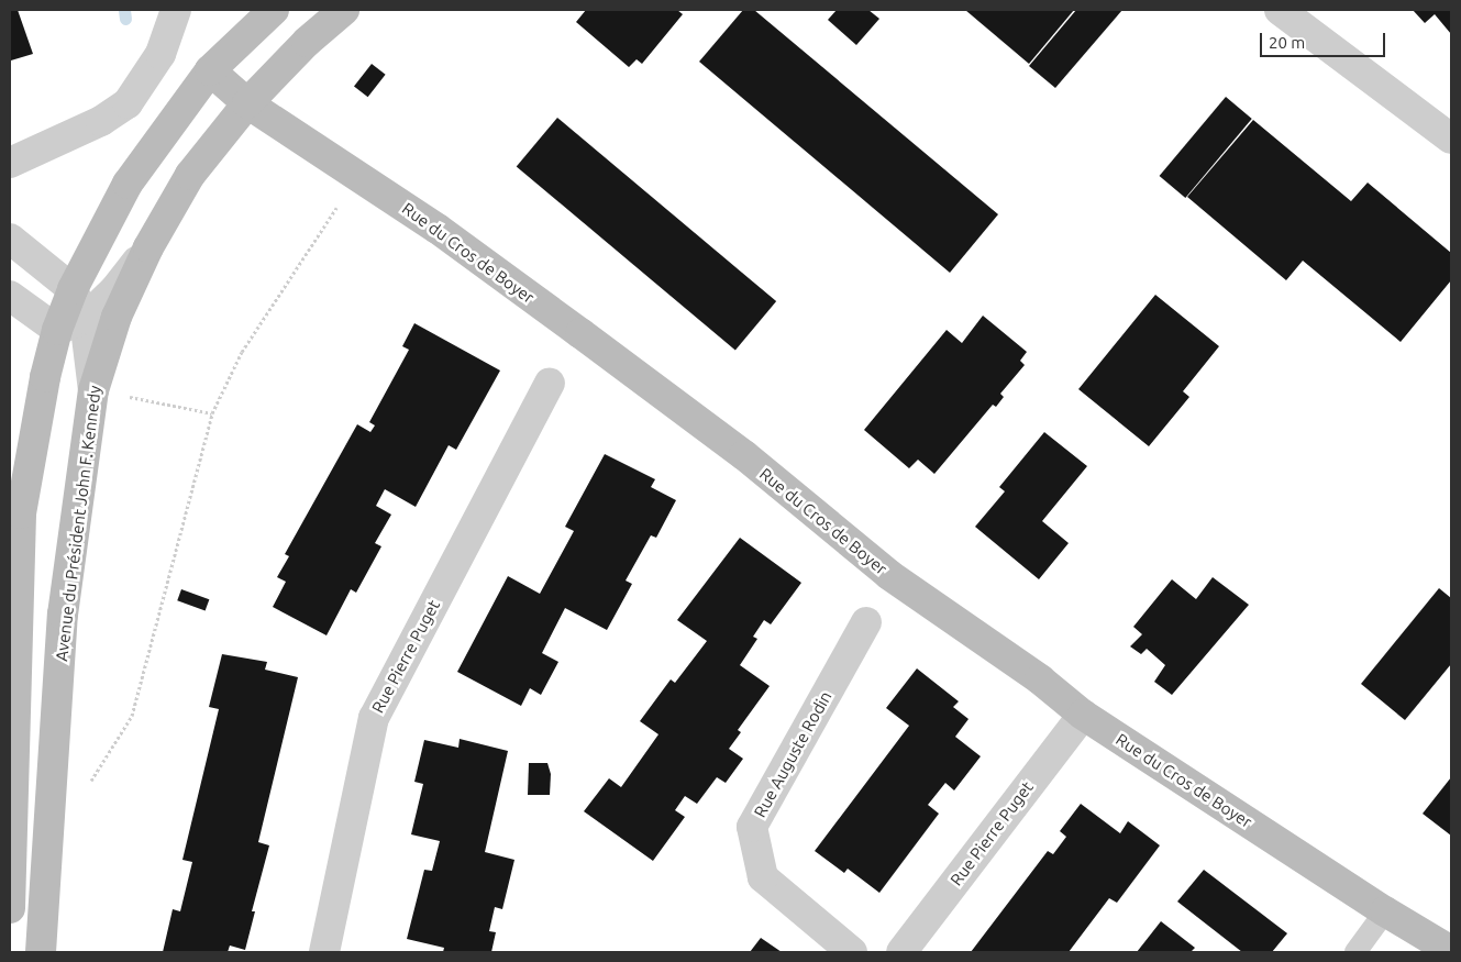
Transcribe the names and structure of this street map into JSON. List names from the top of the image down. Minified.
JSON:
{"streets":{"main road":["Rue du Cros de Boyer","Avenue du Président John F. Kennedy"],"street":["Rue Pierre Puget","Rue Auguste Rodin"]},"crossings":[["Rue du Cros de Boyer","Avenue du Président John F. Kennedy"],["Rue du Cros de Boyer","Rue Pierre Puget"]],"scale_bar":"20 m"}
